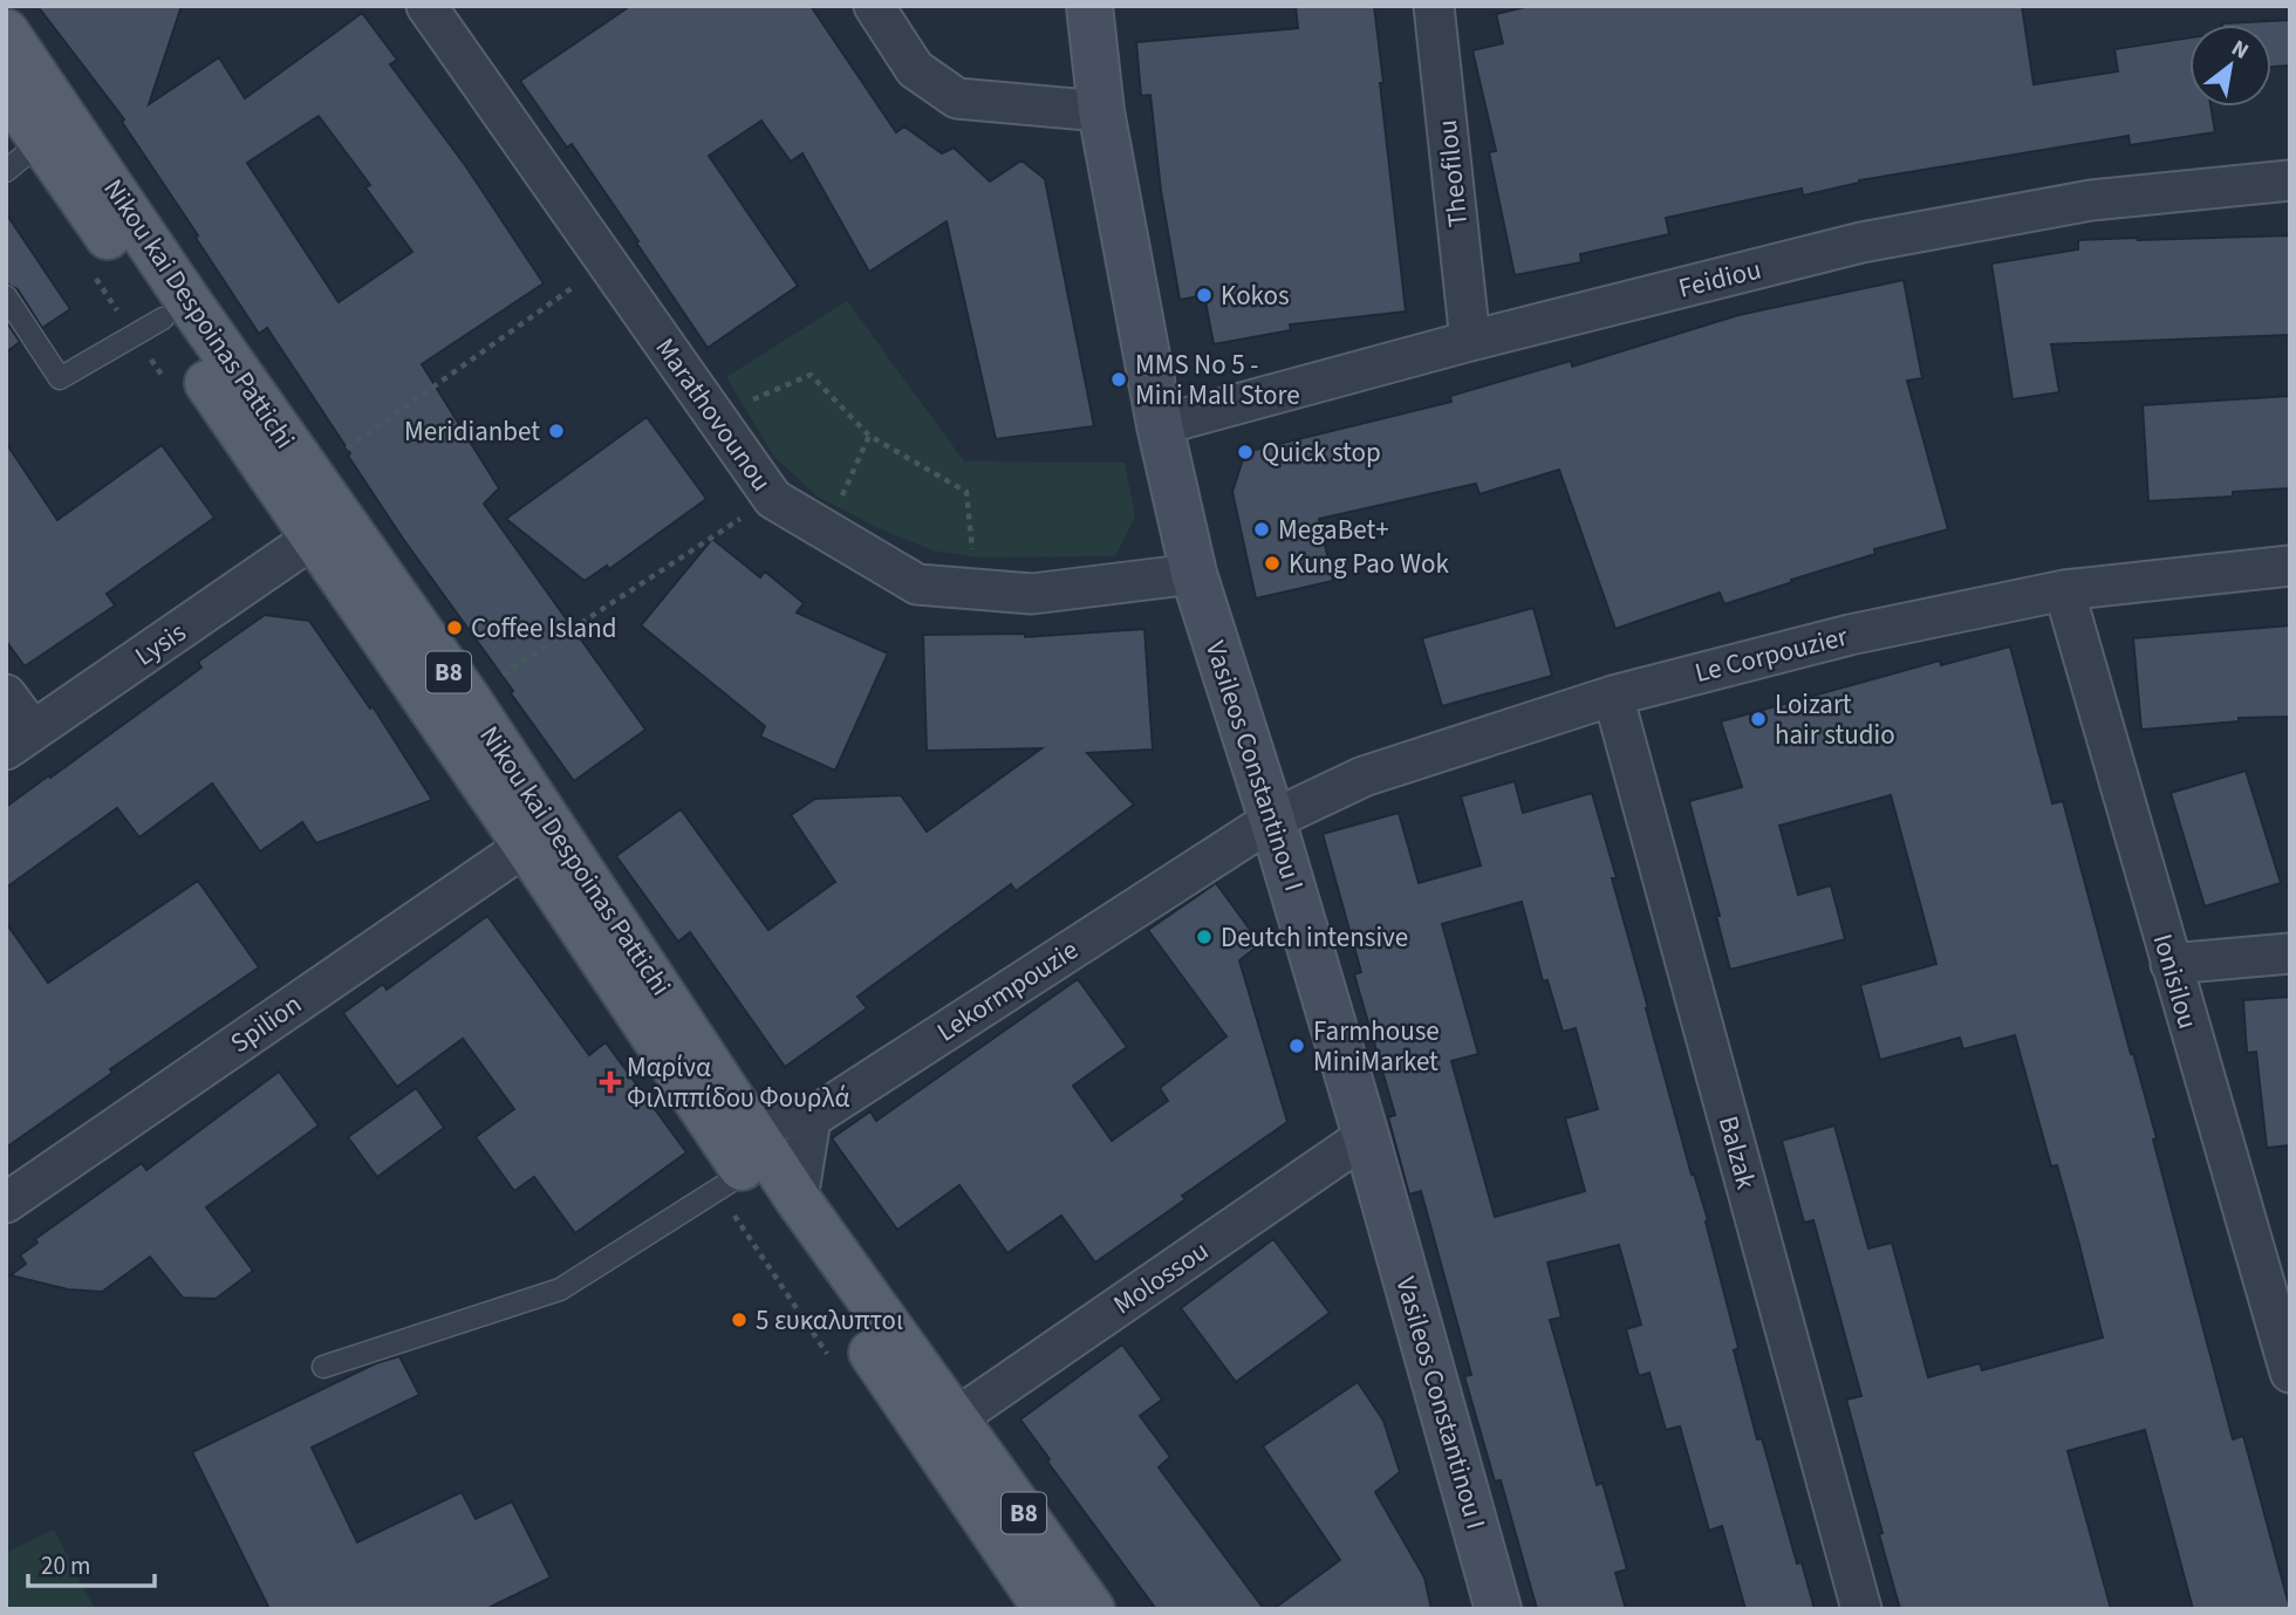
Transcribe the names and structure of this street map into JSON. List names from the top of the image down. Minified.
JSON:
{"streets":{"main road":["Nikou kai Despoinas Pattichi","B8","Vasileos Constantinou I"],"street":["Theofilou","Feidiou","Marathovounou","Lysis","Le Corpouzier","Ionisilou","Lekormpouzie","Spilion","Balzak","Molossou"]},"crossings":[["Theofilou","Feidiou"],["Feidiou","Vasileos Constantinou I"],["Nikou kai Despoinas Pattichi","Lysis"],["Nikou kai Despoinas Pattichi","Spilion"],["Nikou kai Despoinas Pattichi","Molossou"],["Marathovounou","Vasileos Constantinou I"],["Le Corpouzier","Vasileos Constantinou I"],["Le Corpouzier","Ionisilou"],["Le Corpouzier","Lekormpouzie"],["Le Corpouzier","Balzak"],["Vasileos Constantinou I","Lekormpouzie"],["Vasileos Constantinou I","Molossou"]],"places":{"other":["Kokos","MMS No 5 - Mini Mall Store","Meridianbet","Quick stop","MegaBet+","Kung Pao Wok","Coffee Island","Loizart hair studio","Deutch intensive","Farmhouse MiniMarket","5 ευκαλυπτοι"],"health":["Μαρίνα Φιλιππίδου Φουρλά"]},"scale_bar":"20 m","north":"top right"}
